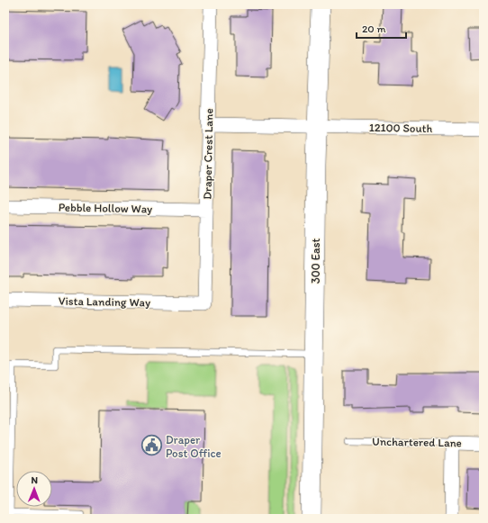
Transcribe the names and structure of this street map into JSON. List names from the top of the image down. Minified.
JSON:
{"streets":{"street":["12100 South","Draper Crest Lane","Pebble Hollow Way","300 East","Vista Landing Way","Unchartered Lane"]},"crossings":[["12100 South","Draper Crest Lane"],["12100 South","300 East"],["Draper Crest Lane","Pebble Hollow Way"],["Draper Crest Lane","Vista Landing Way"]],"places":{"public building":["Draper Post Office"]},"scale_bar":"20 m","north":"top"}
